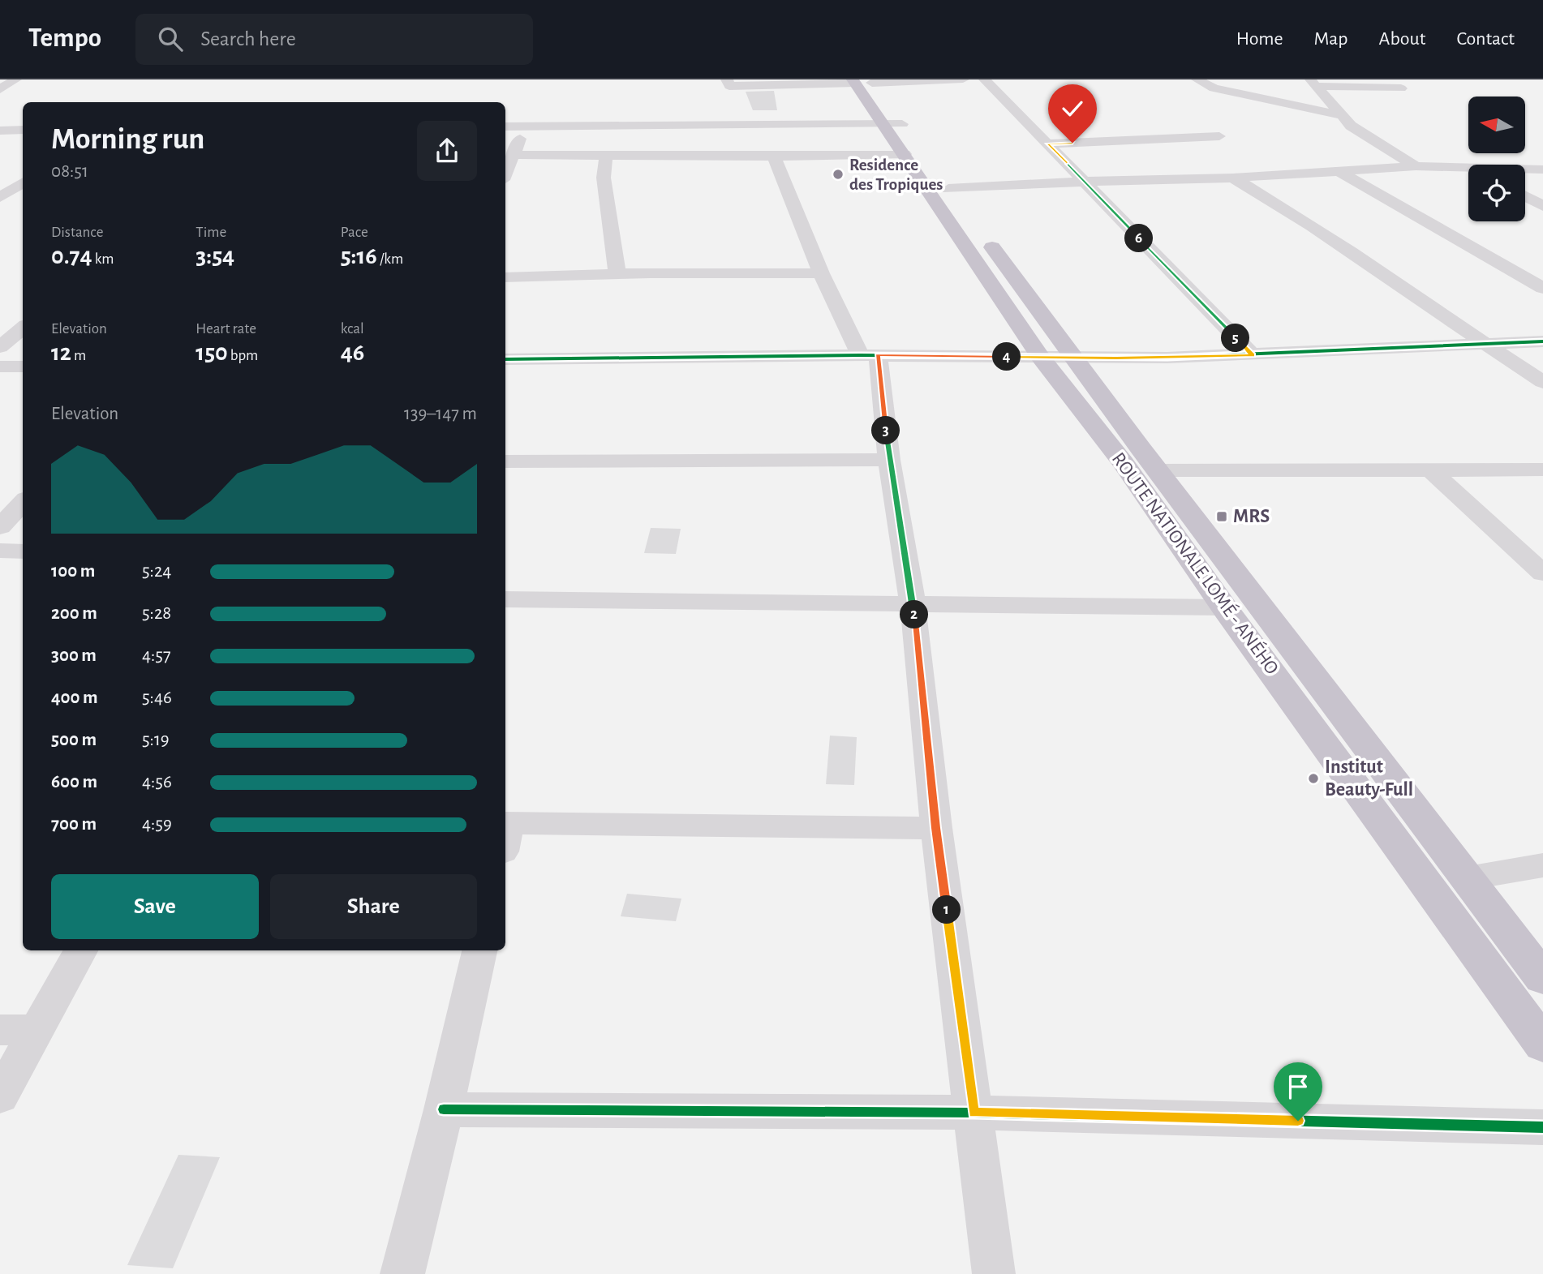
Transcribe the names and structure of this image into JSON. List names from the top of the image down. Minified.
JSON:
{"streets":{"highway":["ROUTE NATIONALE LOMÉ - ANÉHO"]},"places":{"other":["Residence des Tropiques","Institut Beauty-Full"],"transit":["MRS"]},"north":"left","page":{"header":"Tempo","search":"Search here","nav":["Home","Map","About","Contact"],"heading":["Morning run","08:51"],"stats":[["Distance","0.74 km"],["Time","3:54"],["Pace","5:16 /km"],["Elevation","12 m"],["Heart rate","150 bpm"],["kcal","46"]],"pins":["6","5","4","3","2","1"],"chart":["Elevation","139–147 m"],"list":[{"name":"100 m","note":"5:24"},{"name":"200 m","note":"5:28"},{"name":"300 m","note":"4:57"},{"name":"400 m","note":"5:46"},{"name":"500 m","note":"5:19"},{"name":"600 m","note":"4:56"},{"name":"700 m","note":"4:59"}],"buttons":["Save","Share"]}}
